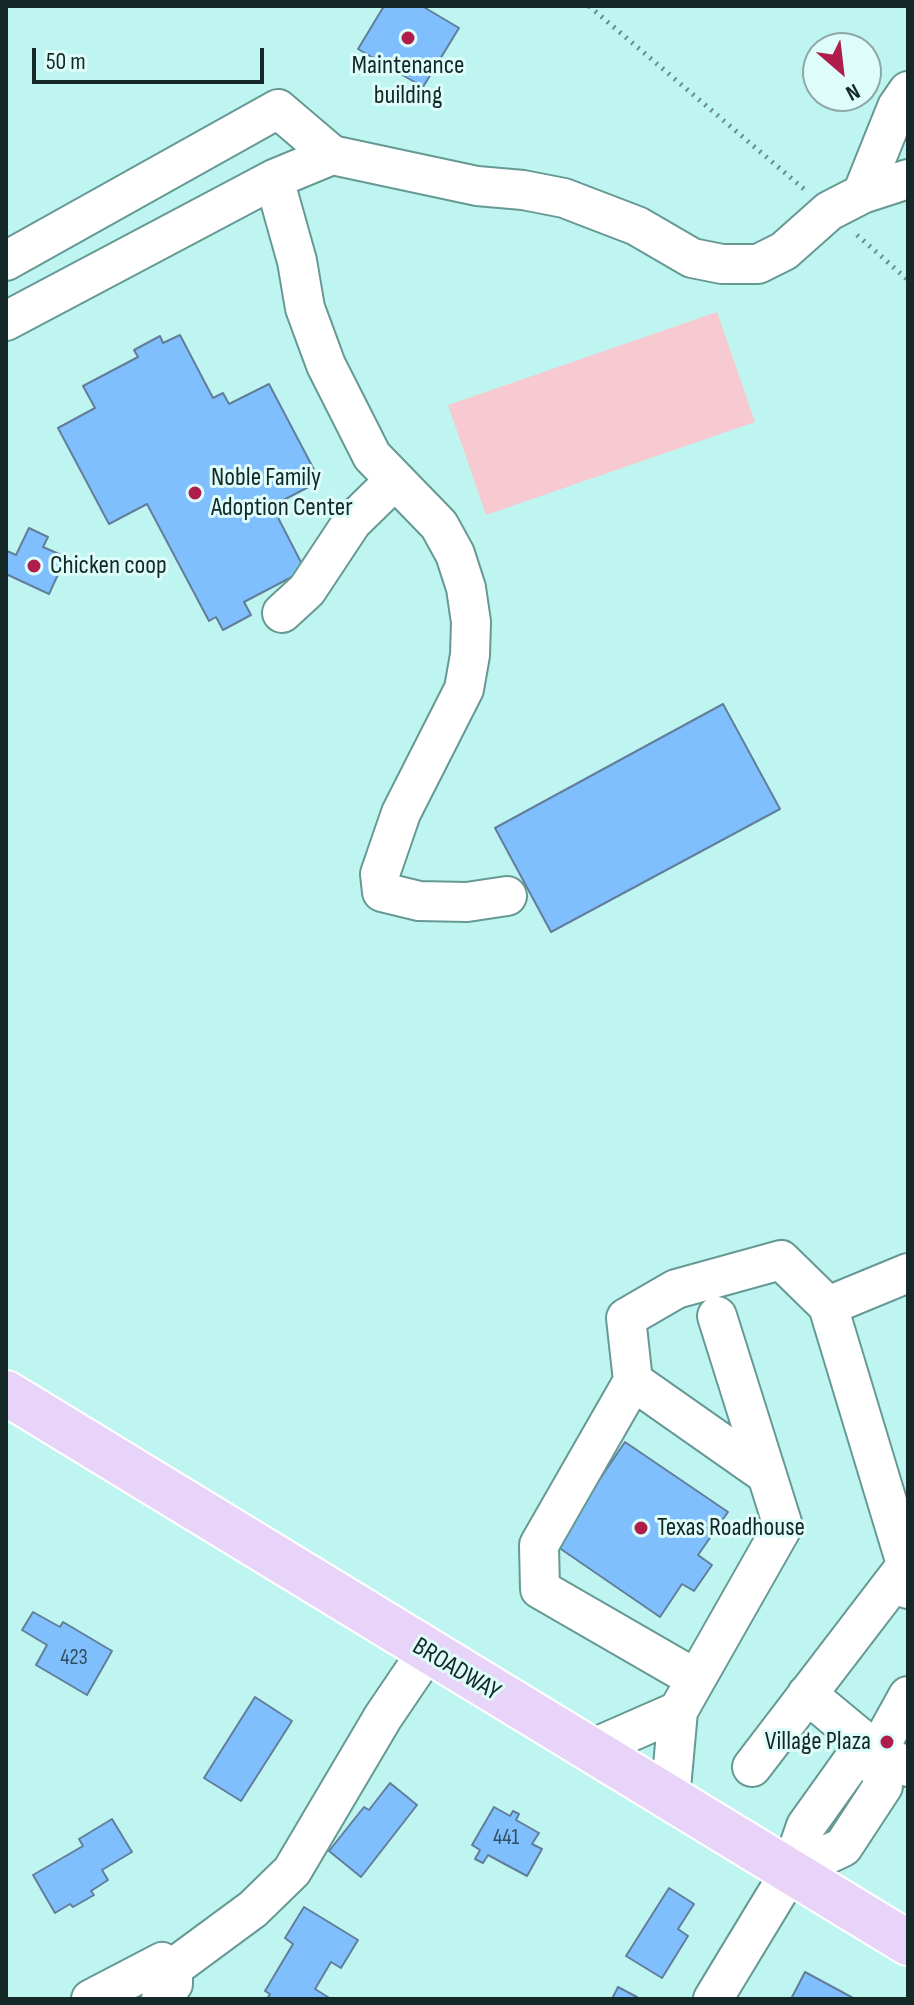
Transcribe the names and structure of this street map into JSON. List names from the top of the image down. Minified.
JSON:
{"streets":{"main road":["BROADWAY"]},"places":["Maintenance building","Noble Family Adoption Center","Chicken coop","Texas Roadhouse","Village Plaza"],"house_numbers":["423","441"],"scale_bar":"50 m","north":"bottom right"}
